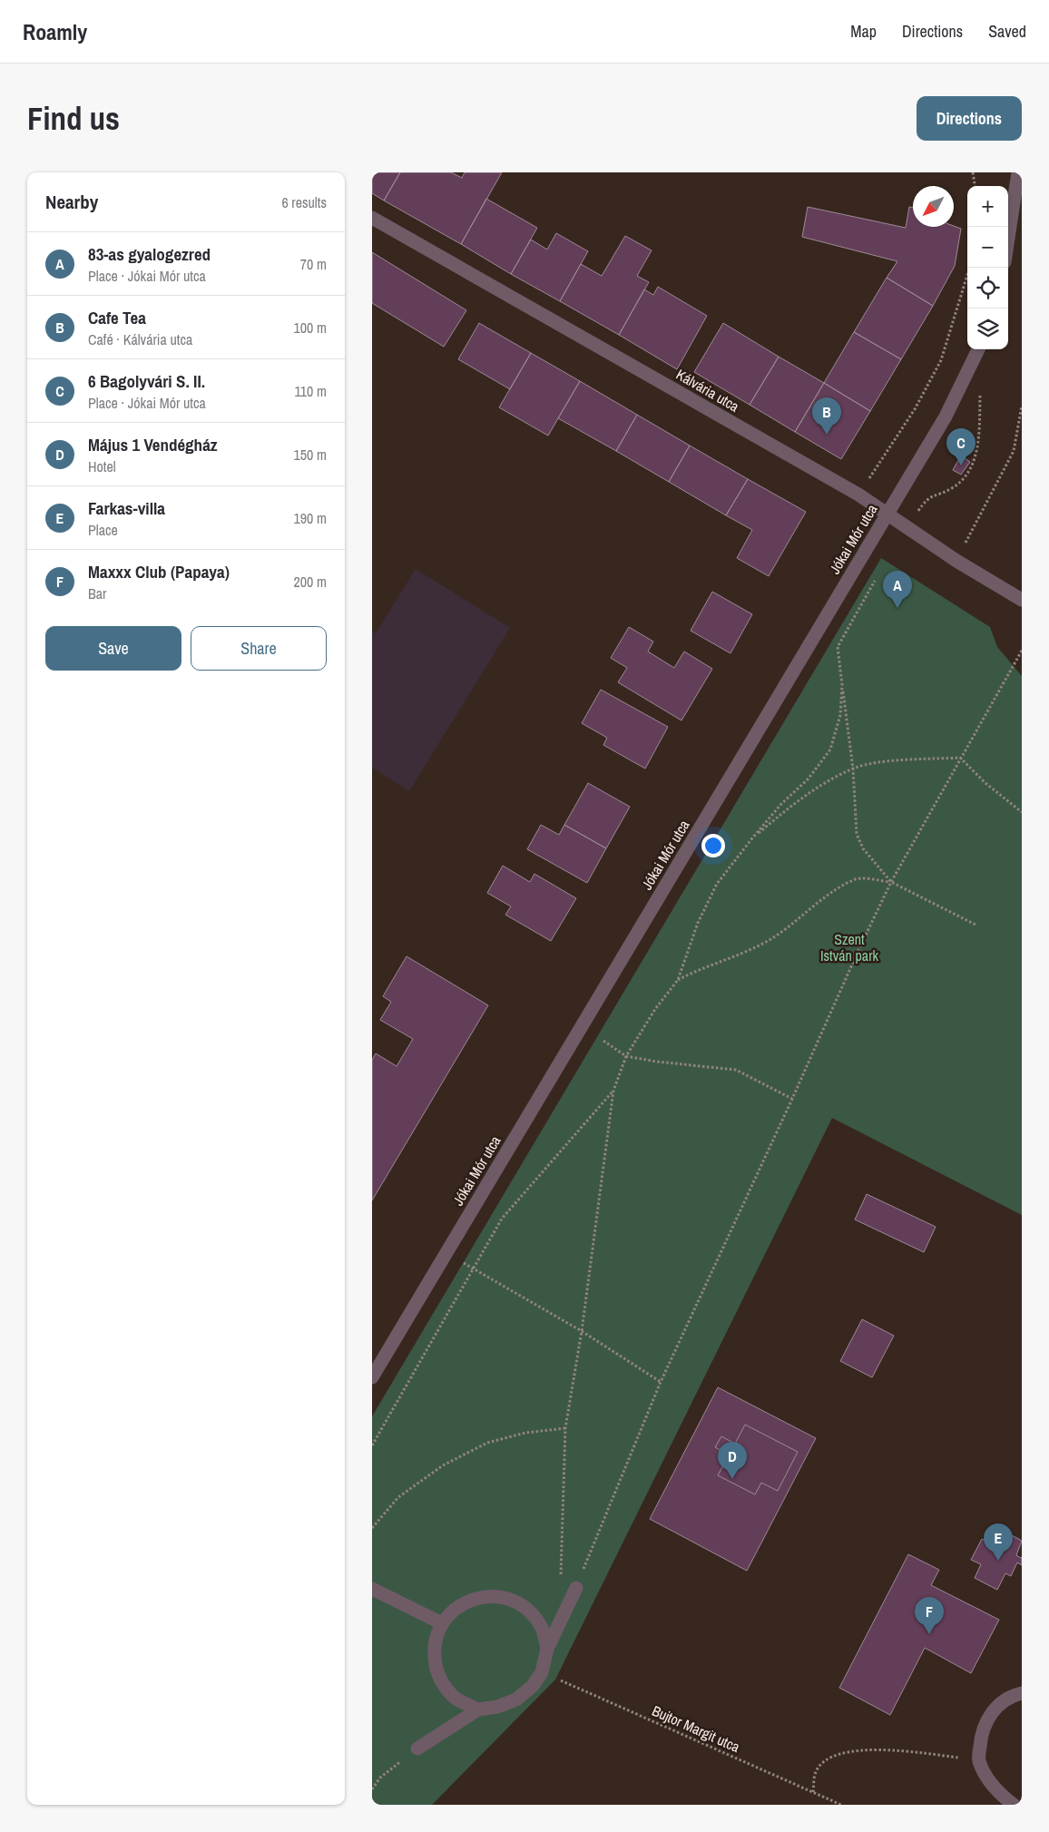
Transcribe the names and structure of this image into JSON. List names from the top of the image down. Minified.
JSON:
{"streets":{"street":["Kálvária utca","Jókai Mór utca"],"path":["Bujtor Margit utca"]},"crossings":[["Kálvária utca","Jókai Mór utca"]],"parks":["Szent István park"],"north":"bottom left","page":{"header":"Roamly","nav":["Map","Directions","Saved"],"buttons":["Directions",["Save","Share"]],"title":"Find us","heading":["Nearby","6 results"],"map_buttons":["+","−"],"list":[{"mark":"A","name":"83-as gyalogezred","note":"Place · Jókai Mór utca","value":"70 m"},{"mark":"B","name":"Cafe Tea","note":"Café · Kálvária utca","value":"100 m"},{"mark":"C","name":"6 Bagolyvári S. II.","note":"Place · Jókai Mór utca","value":"110 m"},{"mark":"D","name":"Május 1 Vendégház","note":"Hotel","value":"150 m"},{"mark":"E","name":"Farkas-villa","note":"Place","value":"190 m"},{"mark":"F","name":"Maxxx Club (Papaya)","note":"Bar","value":"200 m"}],"pins":["B","C","A","D","E","F"]}}
